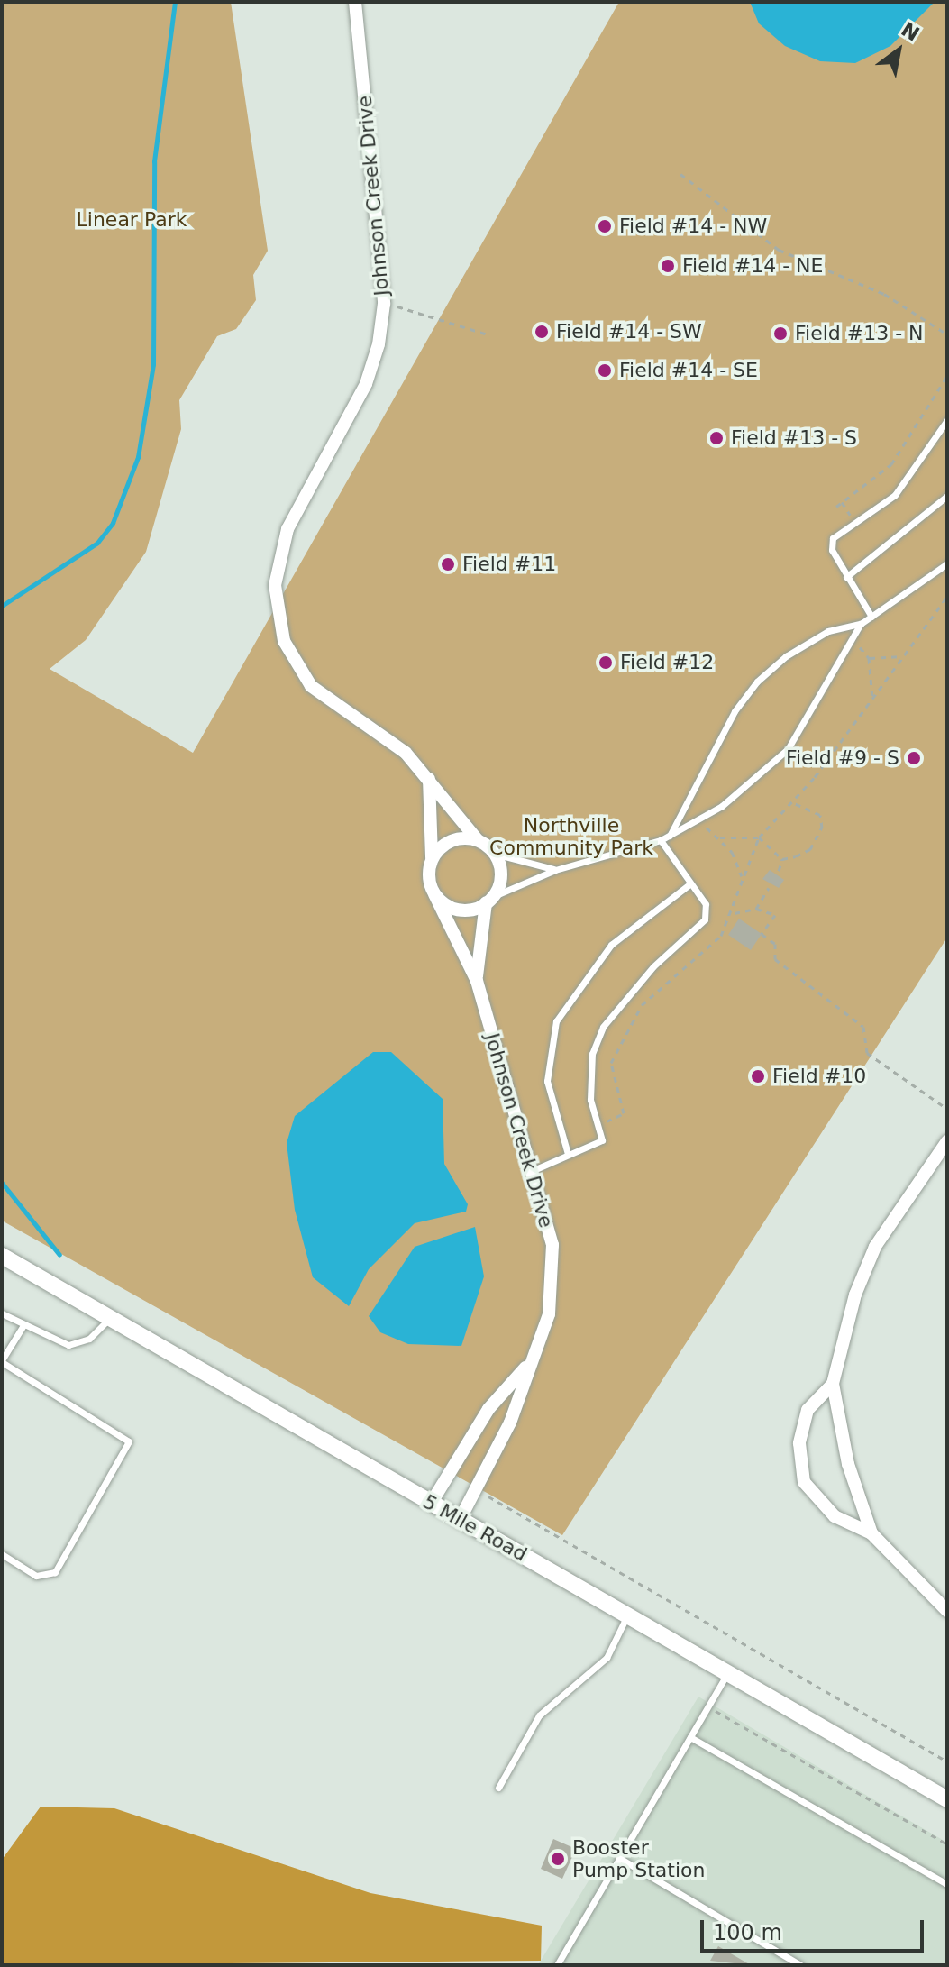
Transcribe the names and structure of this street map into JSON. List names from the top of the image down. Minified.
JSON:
{"streets":{"street":["Johnson Creek Drive","5 Mile Road"]},"crossings":[["Johnson Creek Drive","5 Mile Road"]],"parks":["Linear Park","Northville Community Park"],"places":["Field #14 - NW","Field #14 - NE","Field #14 - SW","Field #13 - N","Field #14 - SE","Field #13 - S","Field #11","Field #12","Field #9 - S","Field #10","Booster Pump Station"],"scale_bar":"100 m","north":"top right"}
